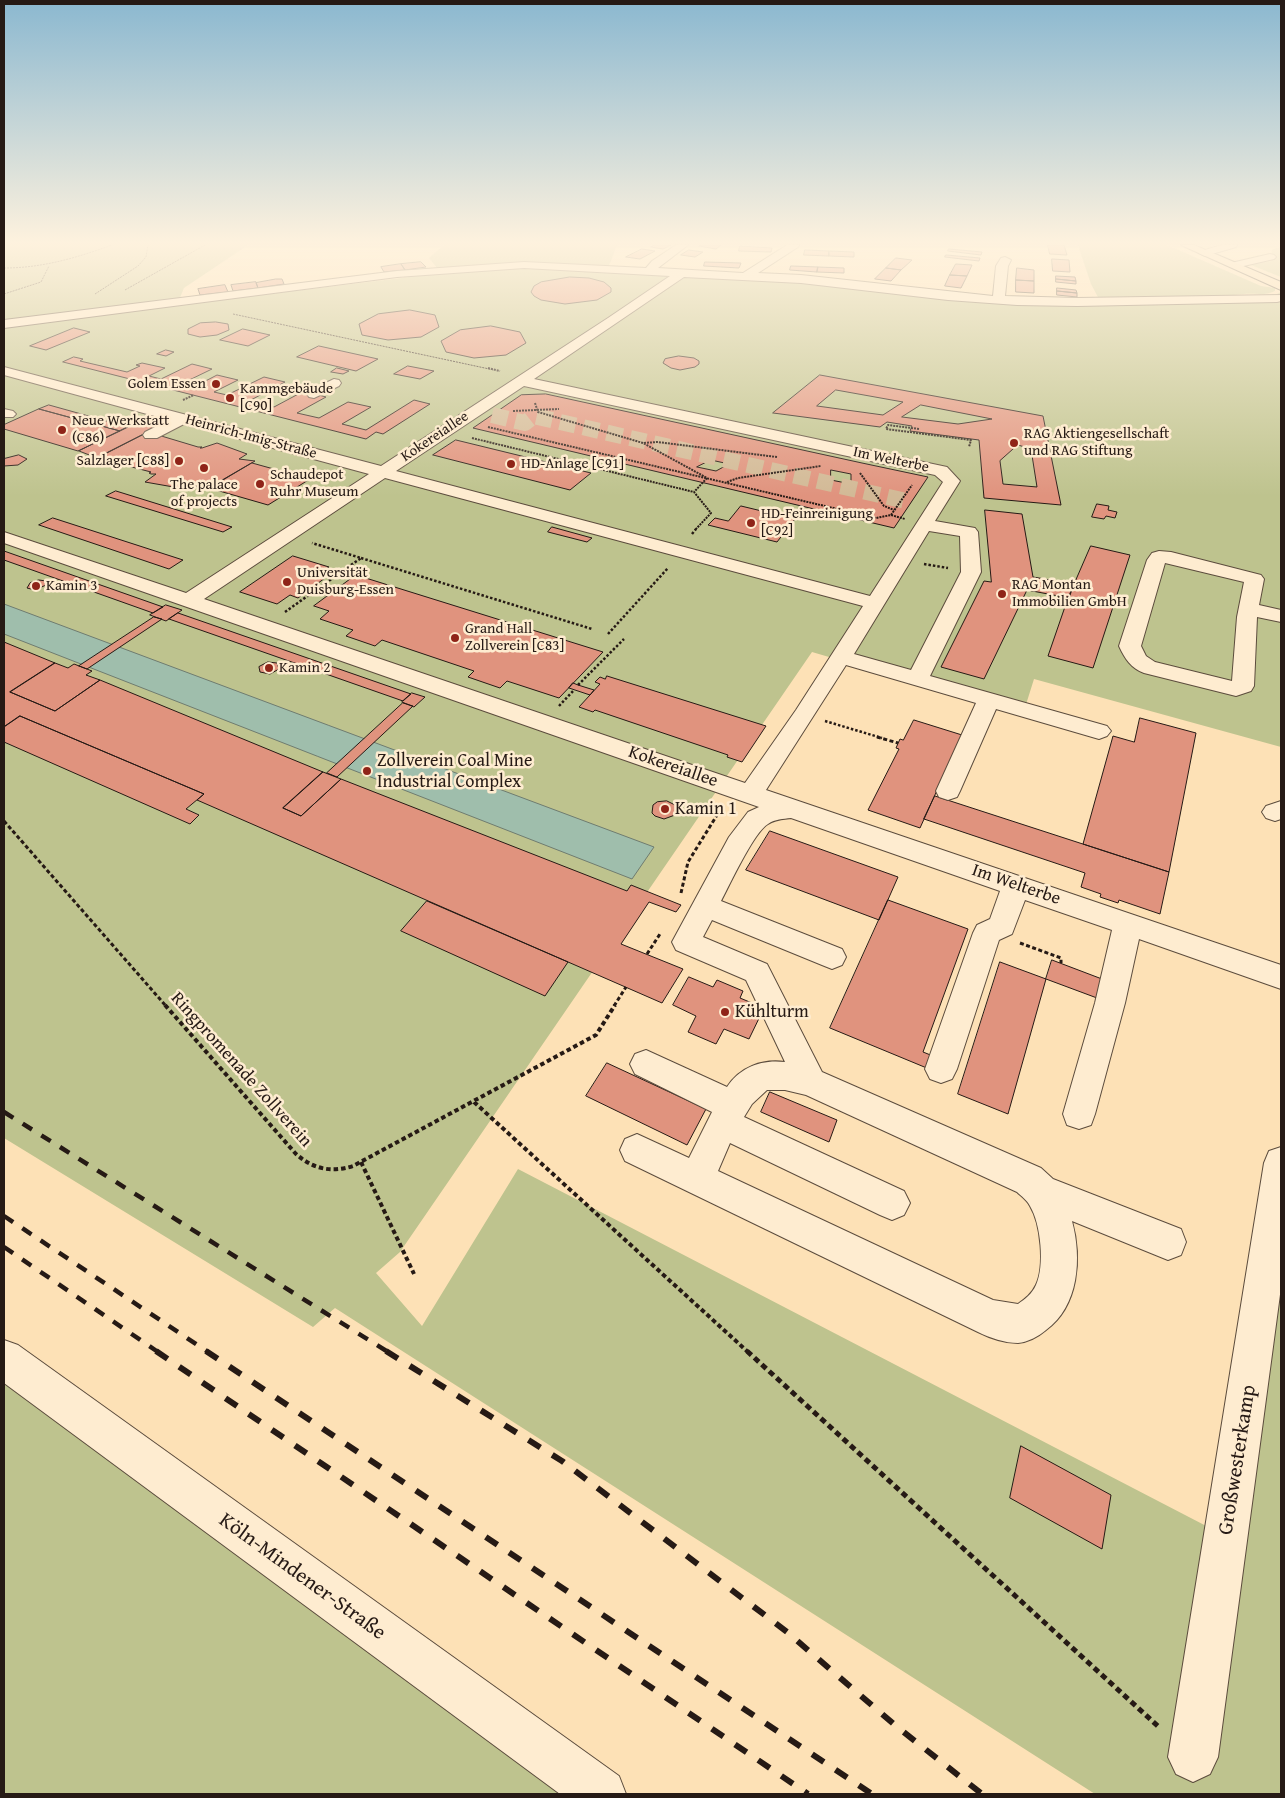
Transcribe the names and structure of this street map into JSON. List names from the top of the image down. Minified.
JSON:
{"streets":{"street":["Heinrich-Imig-Straße","Kokereiallee","Im Welterbe","Großwesterkamp","Köln-Mindener-Straße"],"path":["Ringpromenade Zollverein"]},"crossings":[["Heinrich-Imig-Straße","Kokereiallee"],["Heinrich-Imig-Straße","Im Welterbe"],["Kokereiallee","Im Welterbe"]],"places":["Golem Essen","Kammgebäude [C90]","Neue Werkstatt (C86)","RAG Aktiengesellschaft und RAG Stiftung","Salzlager [C88]","HD-Anlage [C91]","The palace of projects","Schaudepot Ruhr Museum","HD-Feinreinigung [C92]","Universität Duisburg-Essen","Kamin 3","RAG Montan Immobilien GmbH","Grand Hall Zollverein [C83]","Kamin 2","Zollverein Coal Mine Industrial Complex","Kamin 1","Kühlturm"]}
